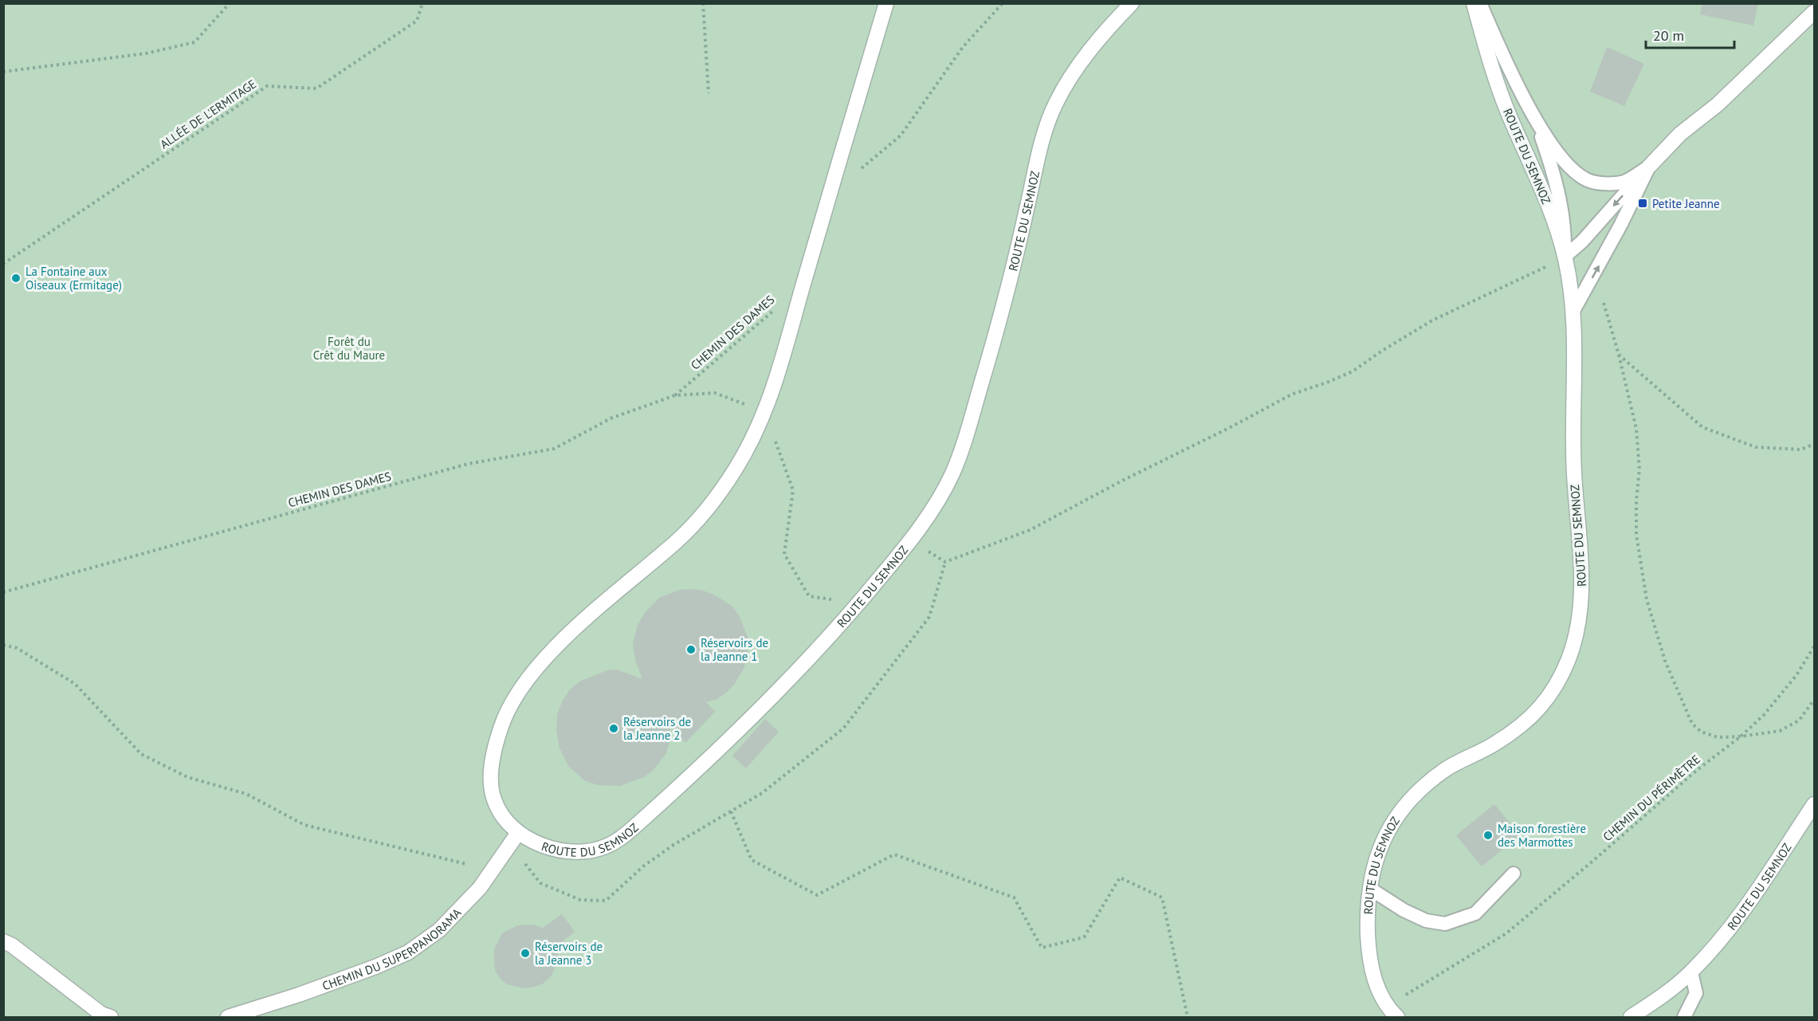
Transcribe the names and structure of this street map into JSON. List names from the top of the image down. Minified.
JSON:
{"streets":{"main road":["ROUTE DU SEMNOZ","CHEMIN DU SUPERPANORAMA"],"path":["ALLÉE DE L'ERMITAGE","CHEMIN DES DAMES","CHEMIN DU PÉRIMÈTRE"]},"crossings":[["ROUTE DU SEMNOZ","CHEMIN DES DAMES"],["ROUTE DU SEMNOZ","CHEMIN DU PÉRIMÈTRE"],["ROUTE DU SEMNOZ","CHEMIN DU SUPERPANORAMA"]],"parks":["Forêt du Crêt du Maure"],"places":{"transit":["Petite Jeanne"],"other":["La Fontaine aux Oiseaux (Ermitage)","Réservoirs de la Jeanne 1","Réservoirs de la Jeanne 2","Maison forestière des Marmottes","Réservoirs de la Jeanne 3"]},"scale_bar":"20 m"}
